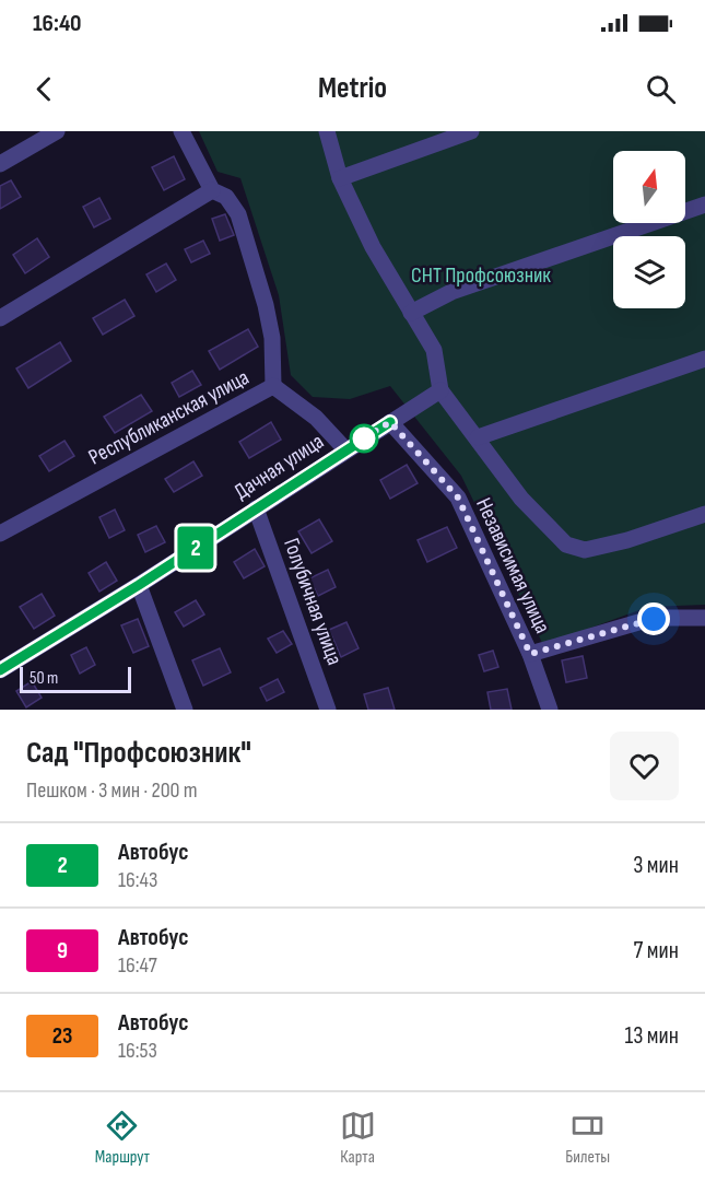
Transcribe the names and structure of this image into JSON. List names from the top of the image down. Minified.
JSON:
{"streets":{"street":["Республиканская улица","Дачная улица","Независимая улица","Голубичная улица"]},"crossings":[["Республиканская улица","Дачная улица"],["Дачная улица","Независимая улица"],["Дачная улица","Голубичная улица"]],"parks":["СНТ Профсоюзник"],"lines":["bus line 2"],"scale_bar":"50 m","north":"top","page":{"status":"16:40","header":"Metrio","on_map":"2","scale":"50 m","heading":["Сад \"Профсоюзник\"","Пешком · 3 мин · 200 m"],"list":[{"mark":"2","name":"Автобус","note":"16:43","value":"3 мин"},{"mark":"9","name":"Автобус","note":"16:47","value":"7 мин"},{"mark":"23","name":"Автобус","note":"16:53","value":"13 мин"}],"tabs":["Маршрут","Карта","Билеты"]}}
